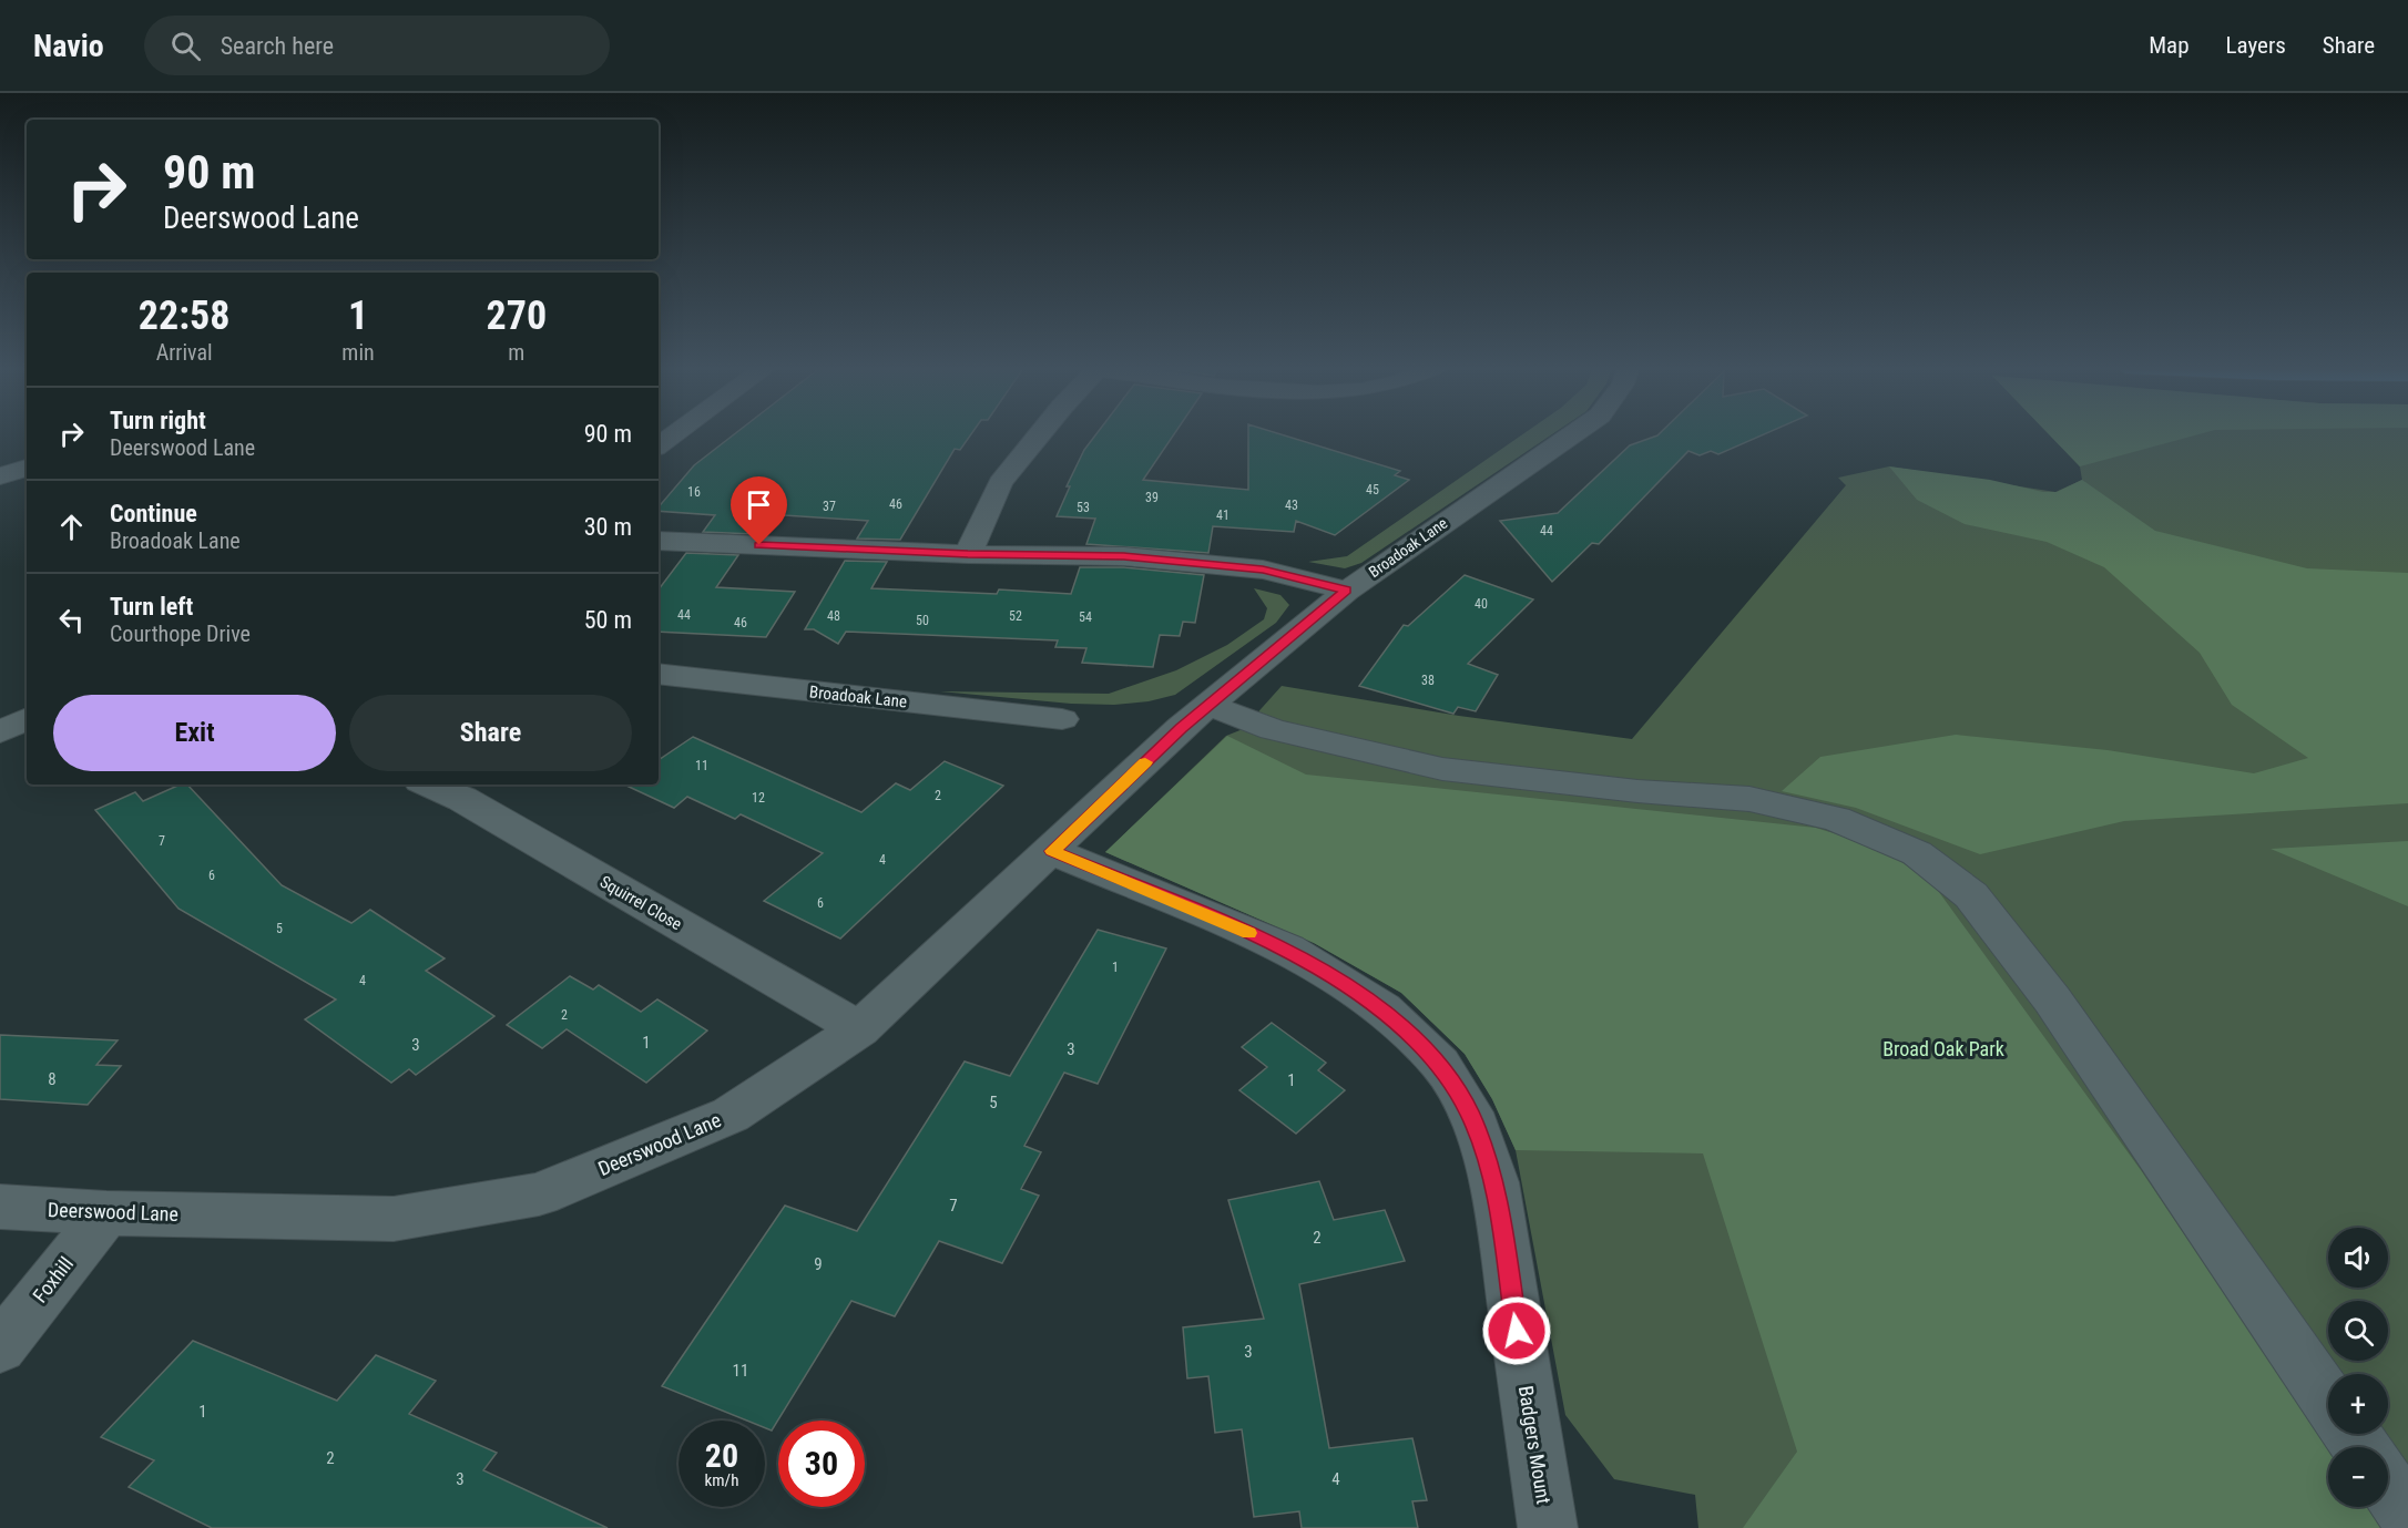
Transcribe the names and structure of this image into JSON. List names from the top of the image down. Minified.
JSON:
{"streets":{"street":["Broadoak Lane","Squirrel Close","Deerswood Lane","Foxhill","Badgers Mount"]},"crossings":[["Broadoak Lane","Deerswood Lane"],["Squirrel Close","Deerswood Lane"],["Deerswood Lane","Foxhill"],["Deerswood Lane","Badgers Mount"]],"parks":["Broad Oak Park"],"house_numbers":["45","16","39","46","43","37","53","41","44","40","44","48","52","54","50","46","38","11","2","12","7","4","6","6","5","1","4","2","1","3","3","8","1","5","7","2","9","3","11","1","2","3","4"],"page":{"header":"Navio","search":"Search here","nav":["Map","Layers","Share"],"turn":["90 m","Deerswood Lane"],"eta":["22:58","Arrival","1","min","270","m"],"list":[{"name":"Turn right","note":"Deerswood Lane","value":"90 m"},{"name":"Continue","note":"Broadoak Lane","value":"30 m"},{"name":"Turn left","note":"Courthope Drive","value":"50 m"}],"buttons":["Exit","Share"],"map_buttons":["+","−"],"speed":"20 km/h","limit":"30"}}
